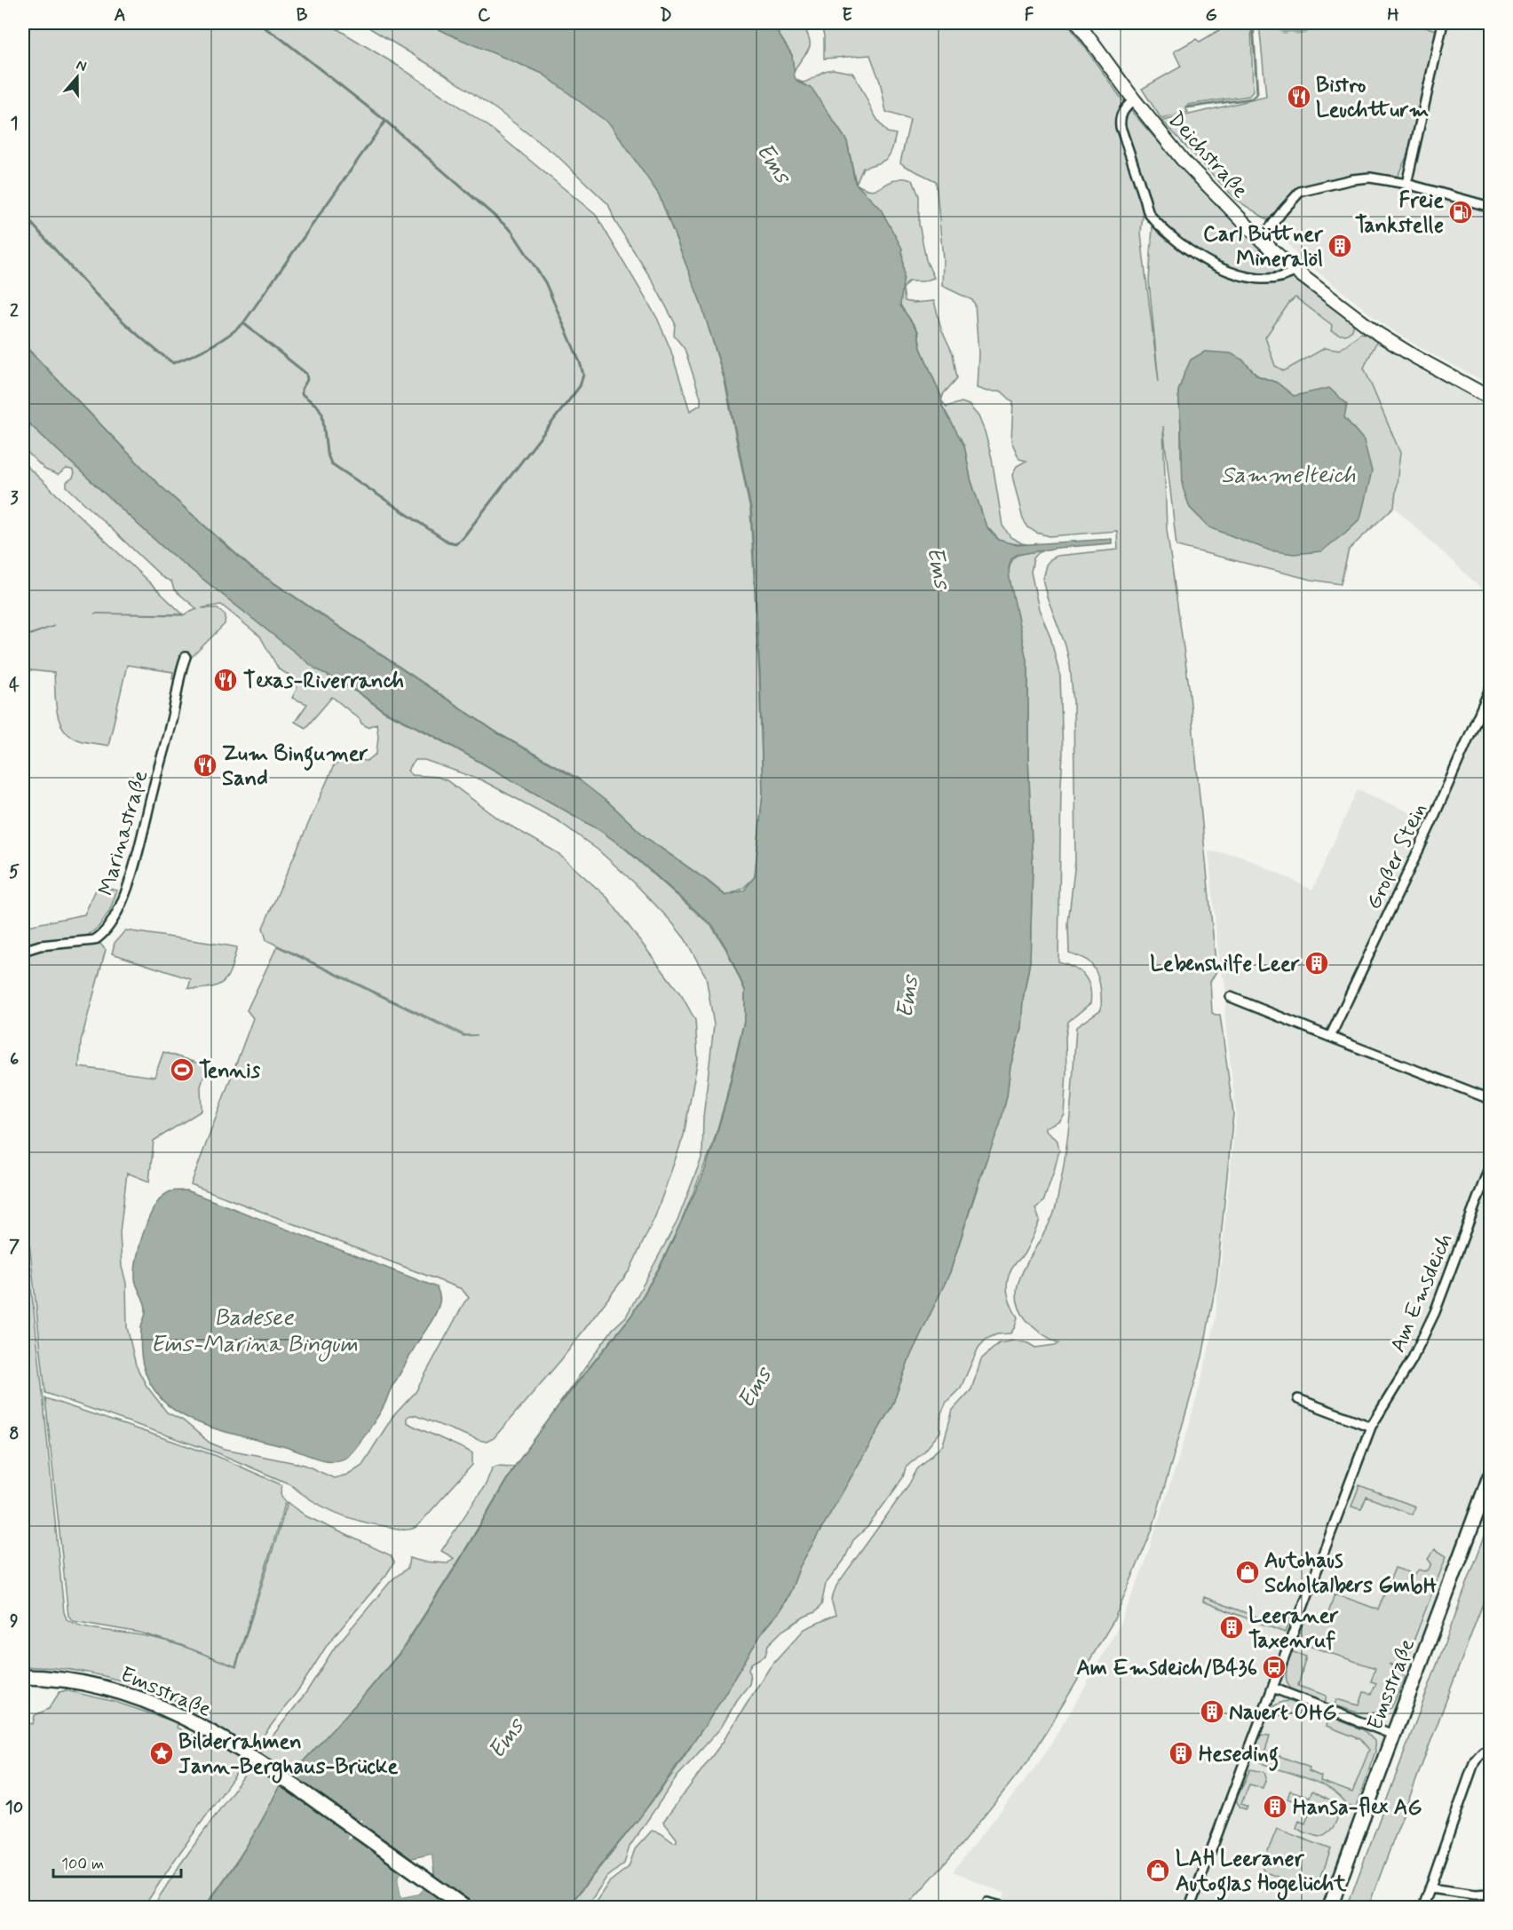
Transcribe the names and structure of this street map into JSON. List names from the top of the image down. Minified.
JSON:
{"streets":{"main road":["Deichstraße","Emsstraße"],"street":["Marinastraße","Großer Stein","Am Emsdeich"]},"water":["Ems","Sammelteich","Badesee Ems-Marina Bingum"],"places":{"restaurant":["Bistro Leuchtturm","Texas-Riverranch","Zum Bingumer Sand"],"fuel station":["Freie Tankstelle"],"building":["Carl Büttner Mineralöl","Lebenshilfe Leer","Leeraner Taxenruf","Nauert OHG","Heseding","Hansa-flex AG"],"sports":["Tennis"],"shop":["Autohaus Scholtalbers GmbH","LAH Leeraner Autoglas Hogelücht"],"bus stop":["Am Emsdeich/B436"],"place":["Bilderrahmen Jann-Berghaus-Brücke"]},"scale_bar":"100 m","north":"top","grid":{"columns":["A","B","C","D","E","F","G","H"],"rows":["1","2","3","4","5","6","7","8","9","10"]}}
